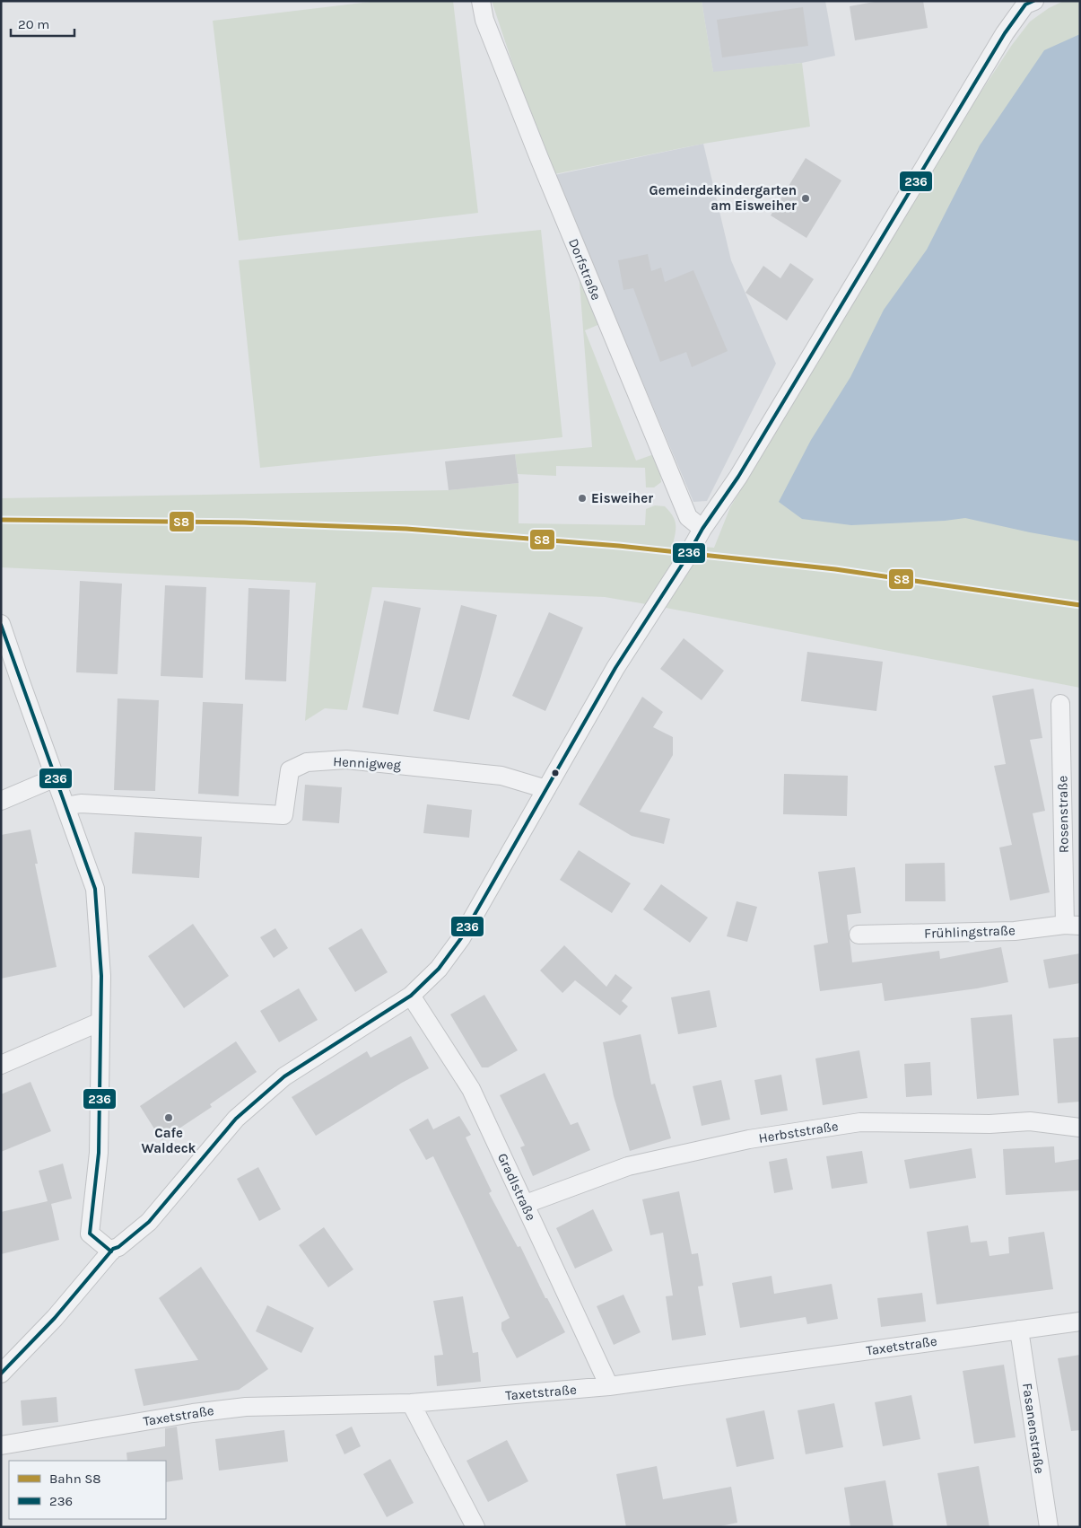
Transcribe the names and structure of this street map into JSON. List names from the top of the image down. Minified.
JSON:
{"streets":{"street":["Dorfstraße","Hennigweg","Rosenstraße","Frühlingstraße","Herbststraße","Gradlstraße","Taxetstraße","Fasanenstraße"]},"crossings":[["Rosenstraße","Frühlingstraße"],["Herbststraße","Gradlstraße"],["Gradlstraße","Taxetstraße"],["Taxetstraße","Fasanenstraße"]],"places":["Gemeindekindergarten am Eisweiher","Eisweiher","Cafe Waldeck"],"lines":["transit line 236","rail line S8"],"legend":["Bahn S8","236"],"scale_bar":"20 m"}
